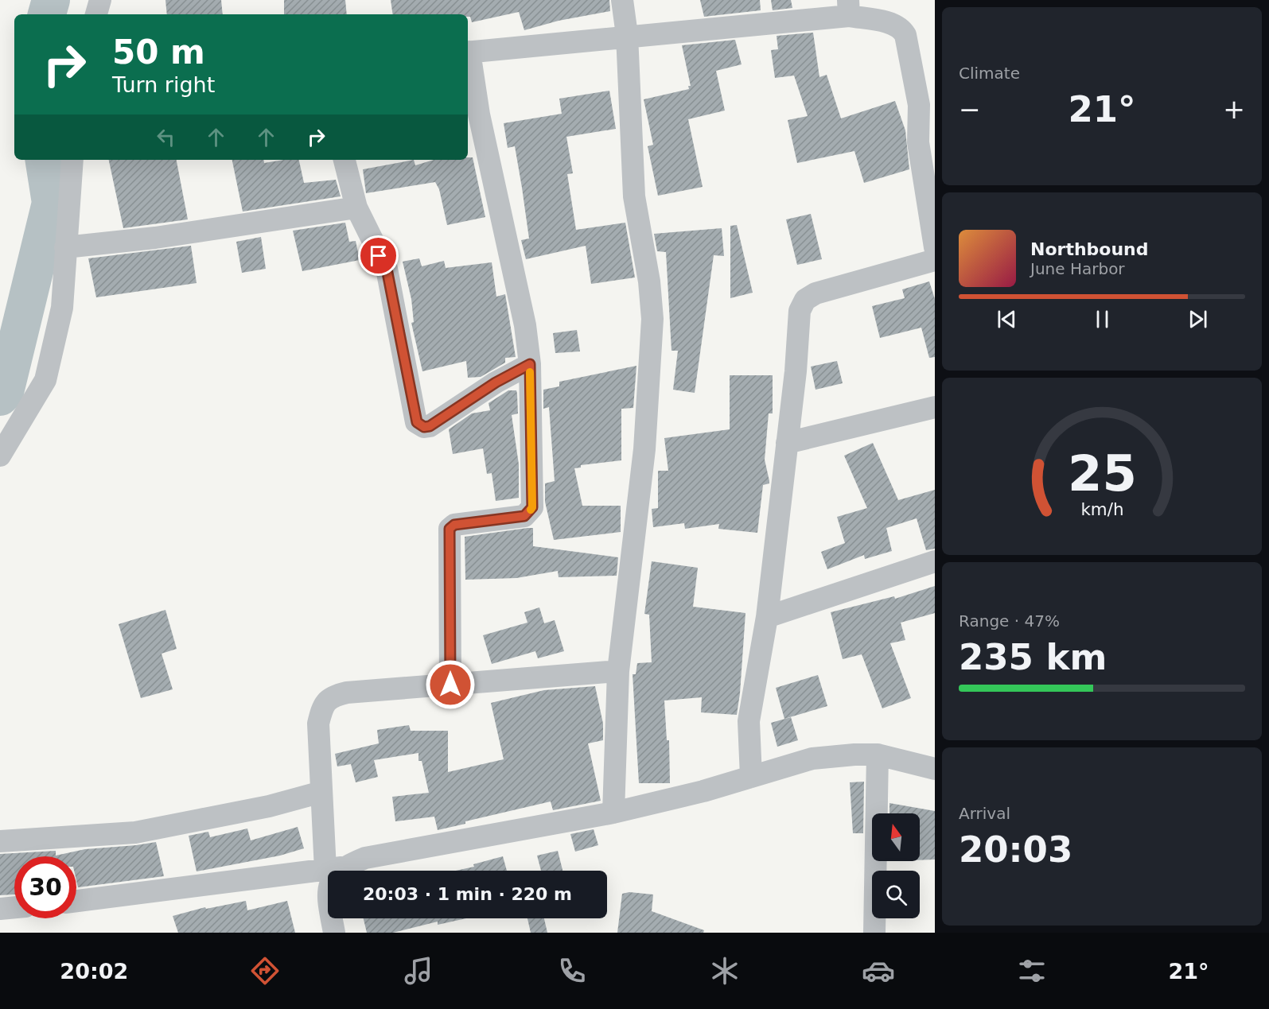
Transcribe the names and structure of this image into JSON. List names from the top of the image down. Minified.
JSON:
{"north":"top","page":{"tile":["Climate",["Range · 47%","235 km"],["Arrival","20:03"]],"turn":["50 m","Turn right"],"heat":["−","21°","+"],"song":["Northbound","June Harbor"],"limit":"30","trip":"20:03 · 1 min · 220 m","tabs":["20:02","21°"],"gauge":["25","km/h"]}}
